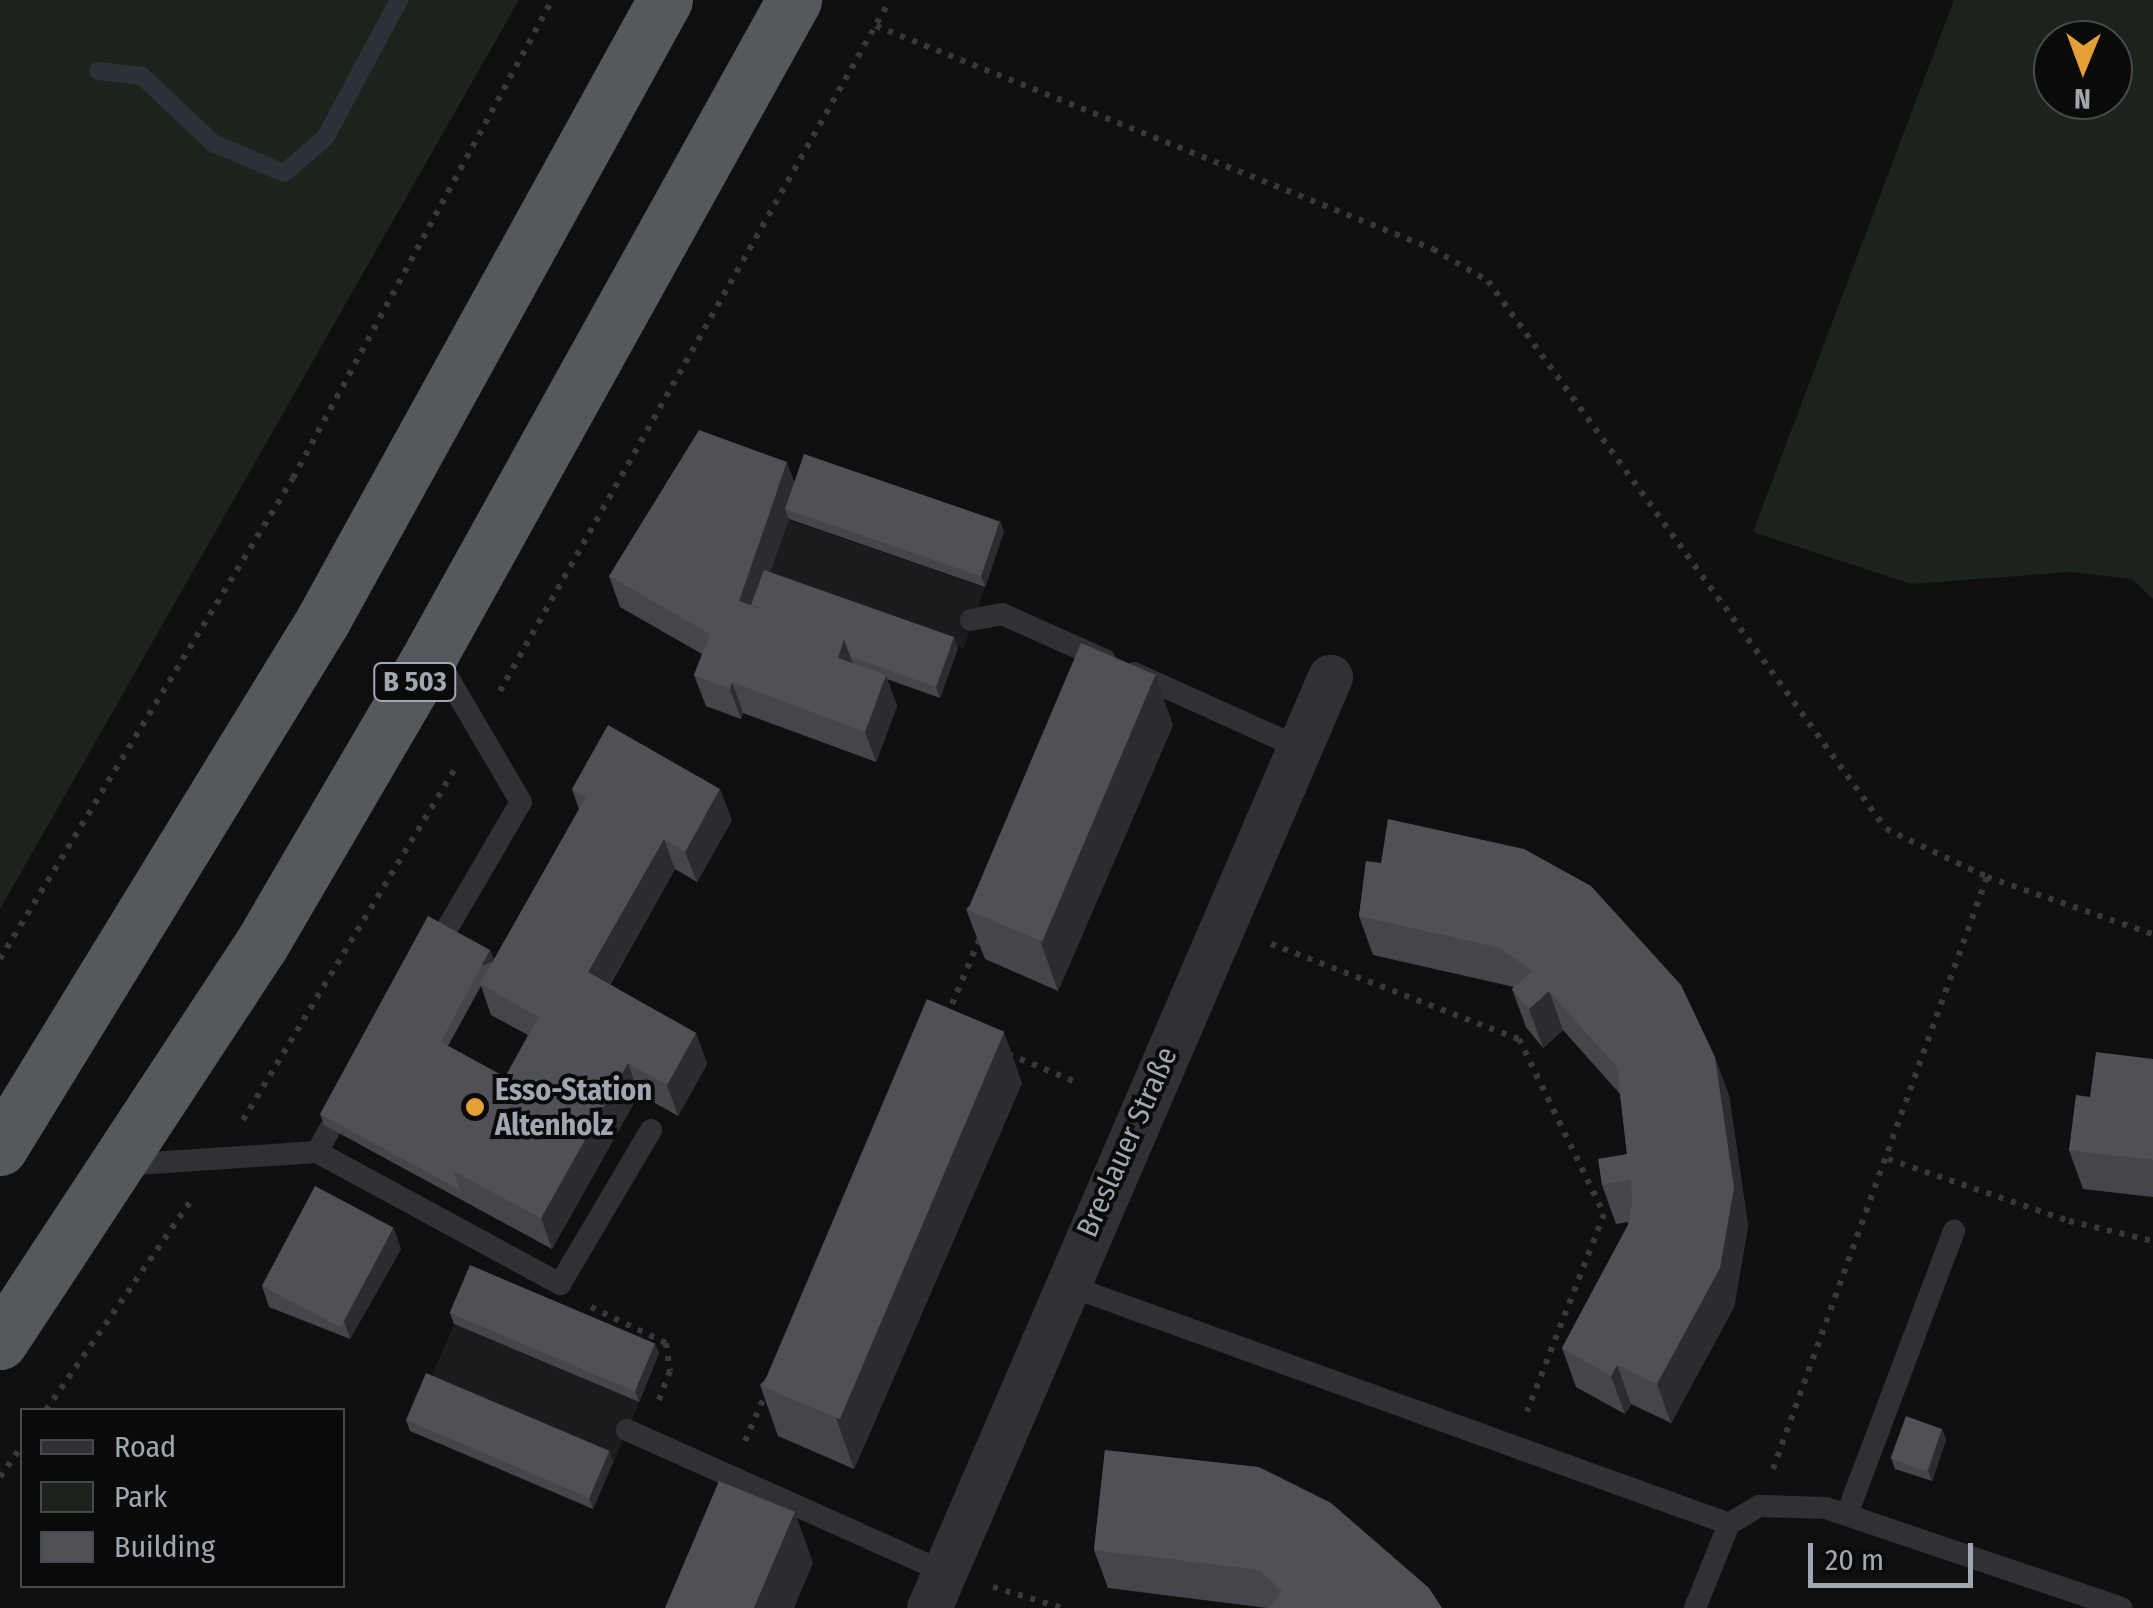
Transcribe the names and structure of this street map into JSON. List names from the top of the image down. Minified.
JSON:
{"streets":{"highway":["B 503"],"street":["Breslauer Straße"]},"places":["Esso-Station Altenholz"],"legend":["Road","Park","Building"],"scale_bar":"20 m","north":"bottom"}
